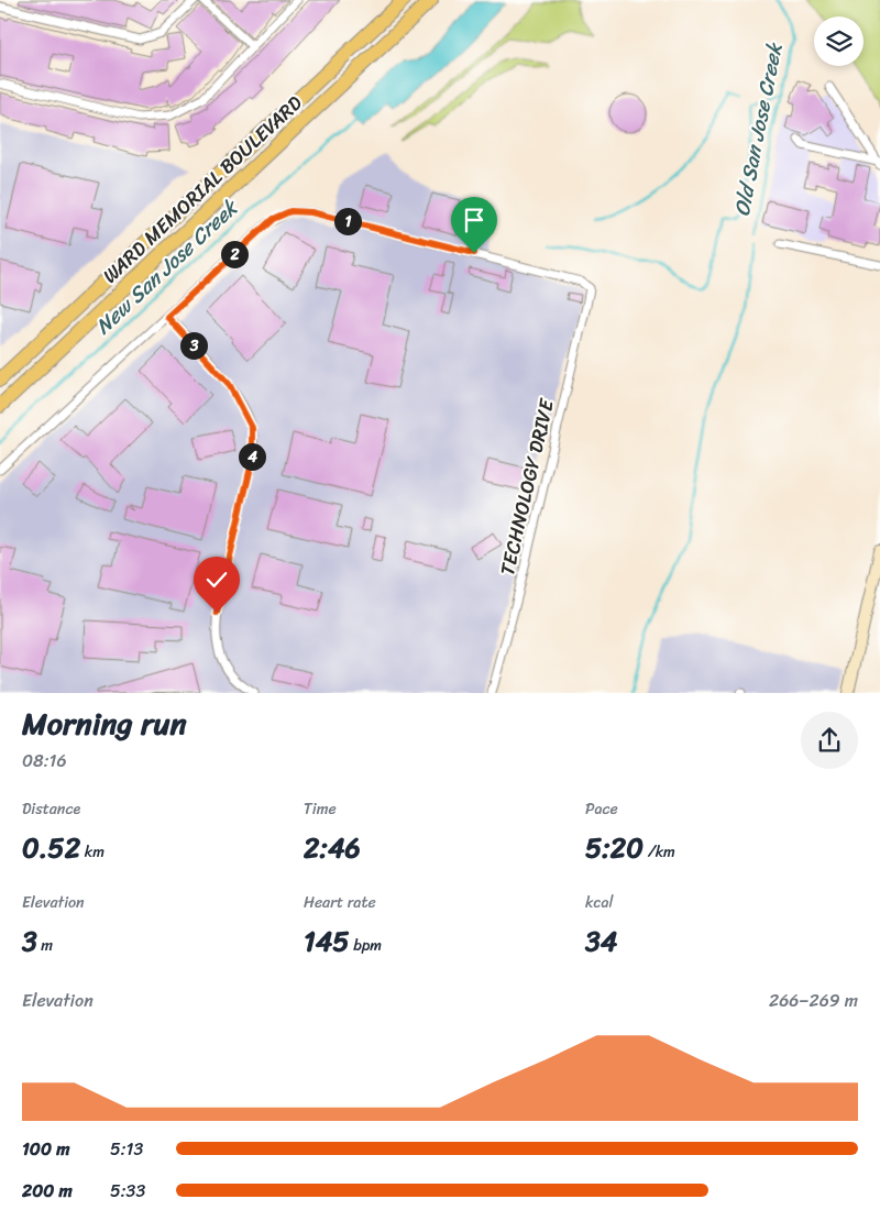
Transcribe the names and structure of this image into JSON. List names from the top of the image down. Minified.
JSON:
{"streets":{"highway":["WARD MEMORIAL BOULEVARD"],"street":["TECHNOLOGY DRIVE"]},"water":["Old San Jose Creek","New San Jose Creek"],"page":{"pins":["1","2","3","4"],"heading":["Morning run","08:16"],"stats":[["Distance","0.52 km"],["Time","2:46"],["Pace","5:20 /km"],["Elevation","3 m"],["Heart rate","145 bpm"],["kcal","34"]],"chart":["Elevation","266–269 m"],"list":[{"name":"100 m","note":"5:13"},{"name":"200 m","note":"5:33"}]}}
